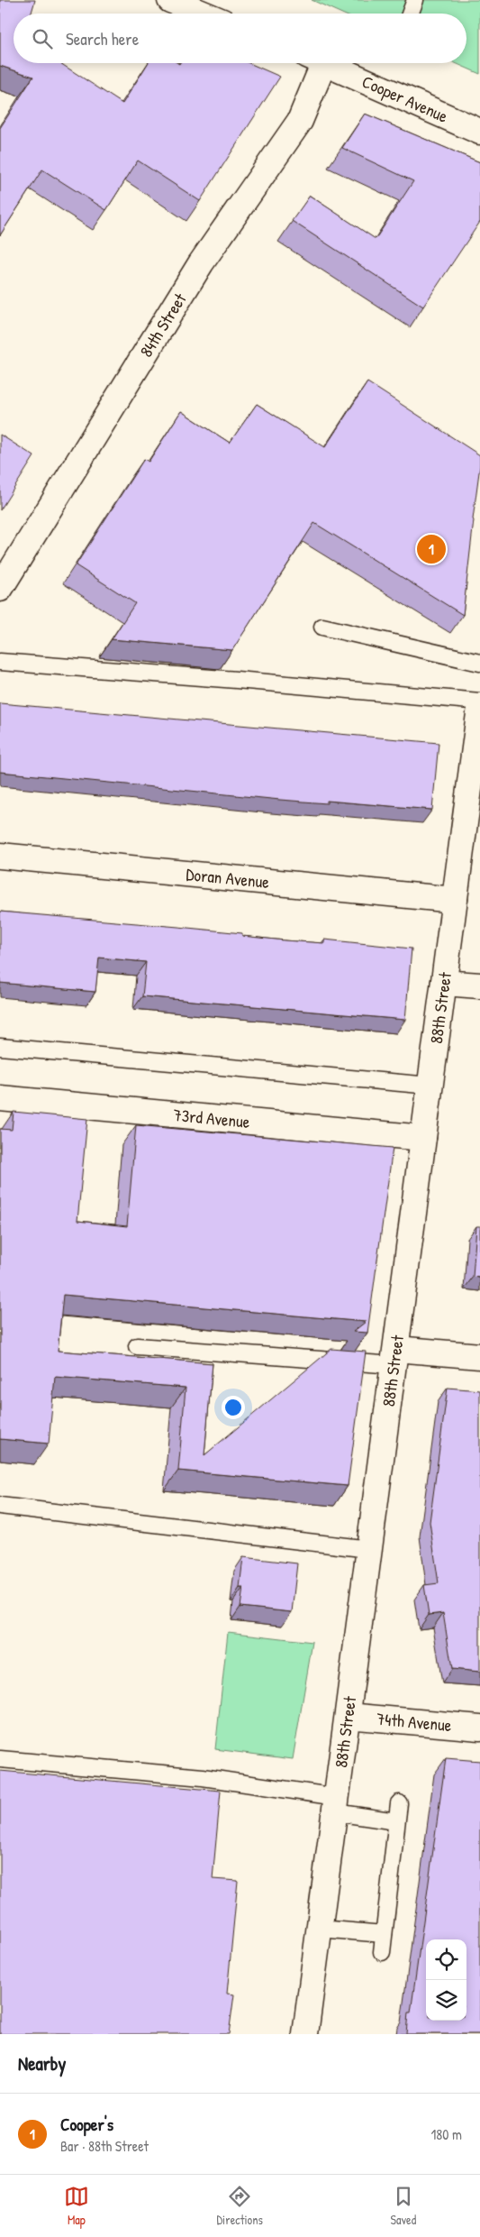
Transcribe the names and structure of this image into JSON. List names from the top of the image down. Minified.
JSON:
{"streets":{"street":["Cooper Avenue","84th Street","Doran Avenue","88th Street","73rd Avenue","74th Avenue"]},"crossings":[["Doran Avenue","88th Street"],["88th Street","73rd Avenue"],["88th Street","74th Avenue"]],"page":{"search":"Search here","pins":"1","heading":"Nearby","list":[{"mark":"1","name":"Cooper's","note":"Bar · 88th Street","value":"180 m"}],"nav":["Map","Directions","Saved"]}}
